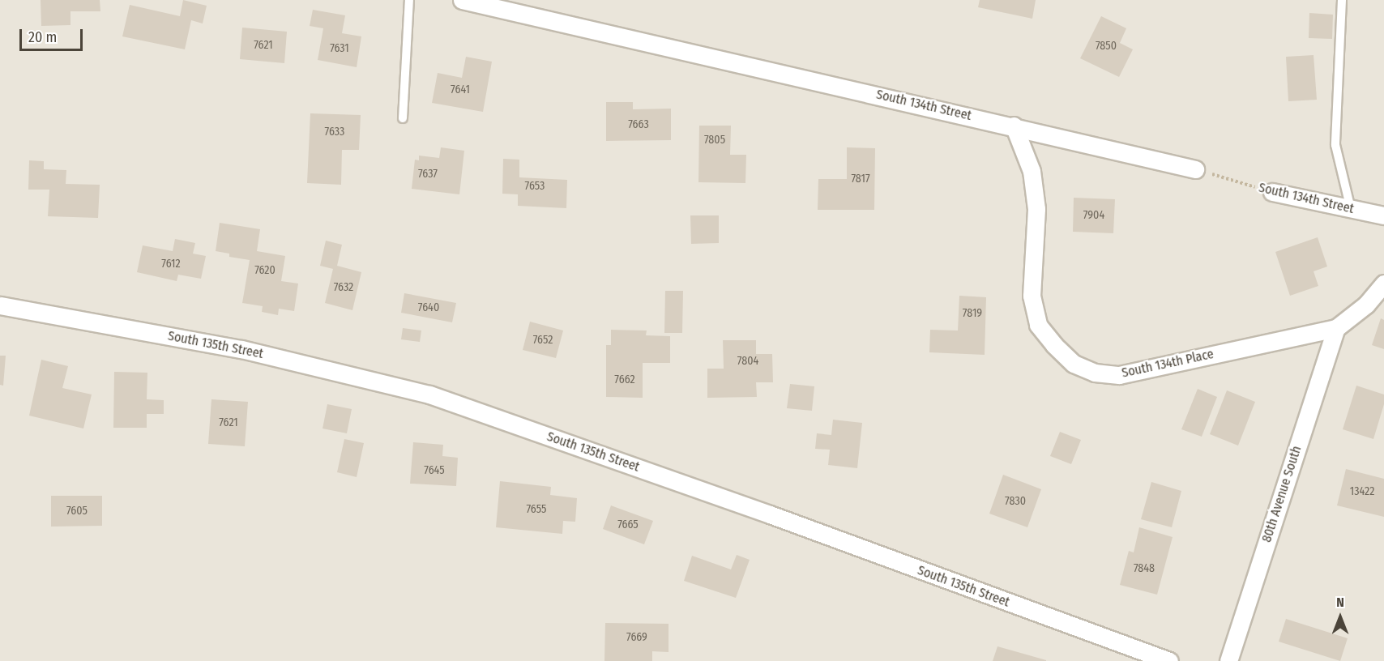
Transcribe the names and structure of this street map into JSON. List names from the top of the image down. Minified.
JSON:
{"streets":{"street":["South 134th Street","South 135th Street","South 134th Place","80th Avenue South"]},"crossings":[["South 134th Street","South 134th Place"],["South 134th Place","80th Avenue South"]],"house_numbers":["7621","7850","7631","7641","7663","7633","7805","7637","7817","7653","7904","7612","7620","7632","7640","7819","7652","7804","7662","7621","7645","13422","7830","7655","7605","7665","7848","7669"],"scale_bar":"20 m","north":"top"}
